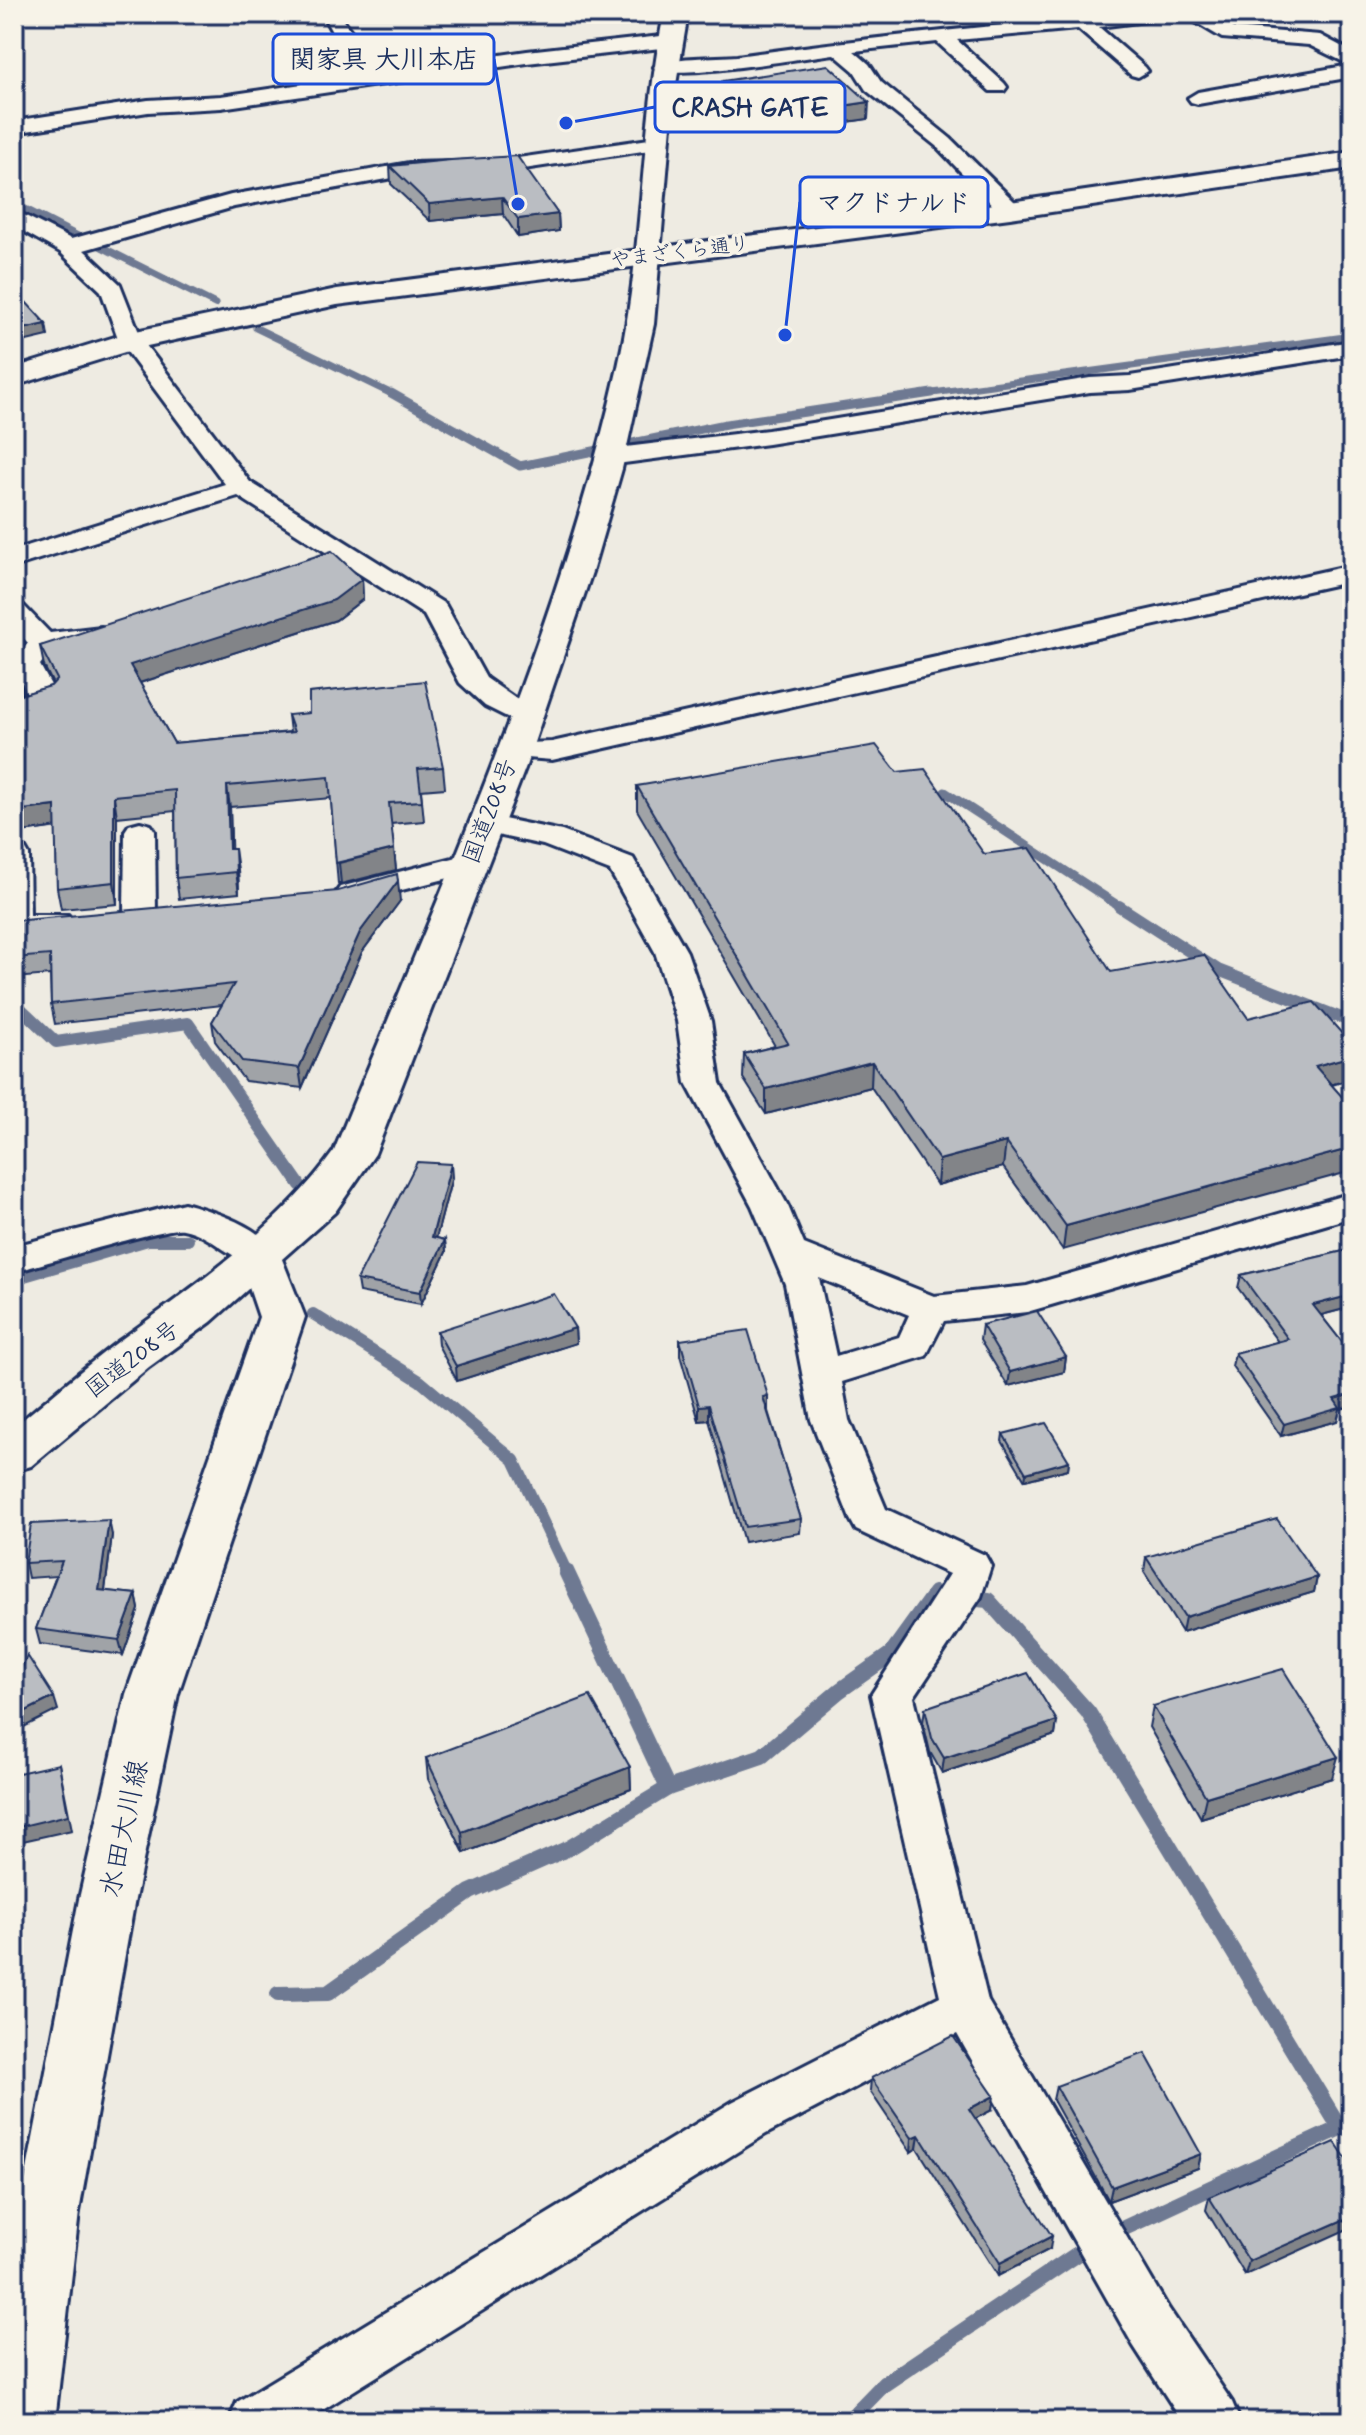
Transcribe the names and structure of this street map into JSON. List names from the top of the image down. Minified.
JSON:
{"streets":{"main road":["やまざくら通り","国道208号","水田大川線"]},"crossings":[["やまざくら通り","国道208号"],["国道208号","水田大川線"]],"places":["CRASH GATE","関家具 大川本店","マクドナルド"]}
